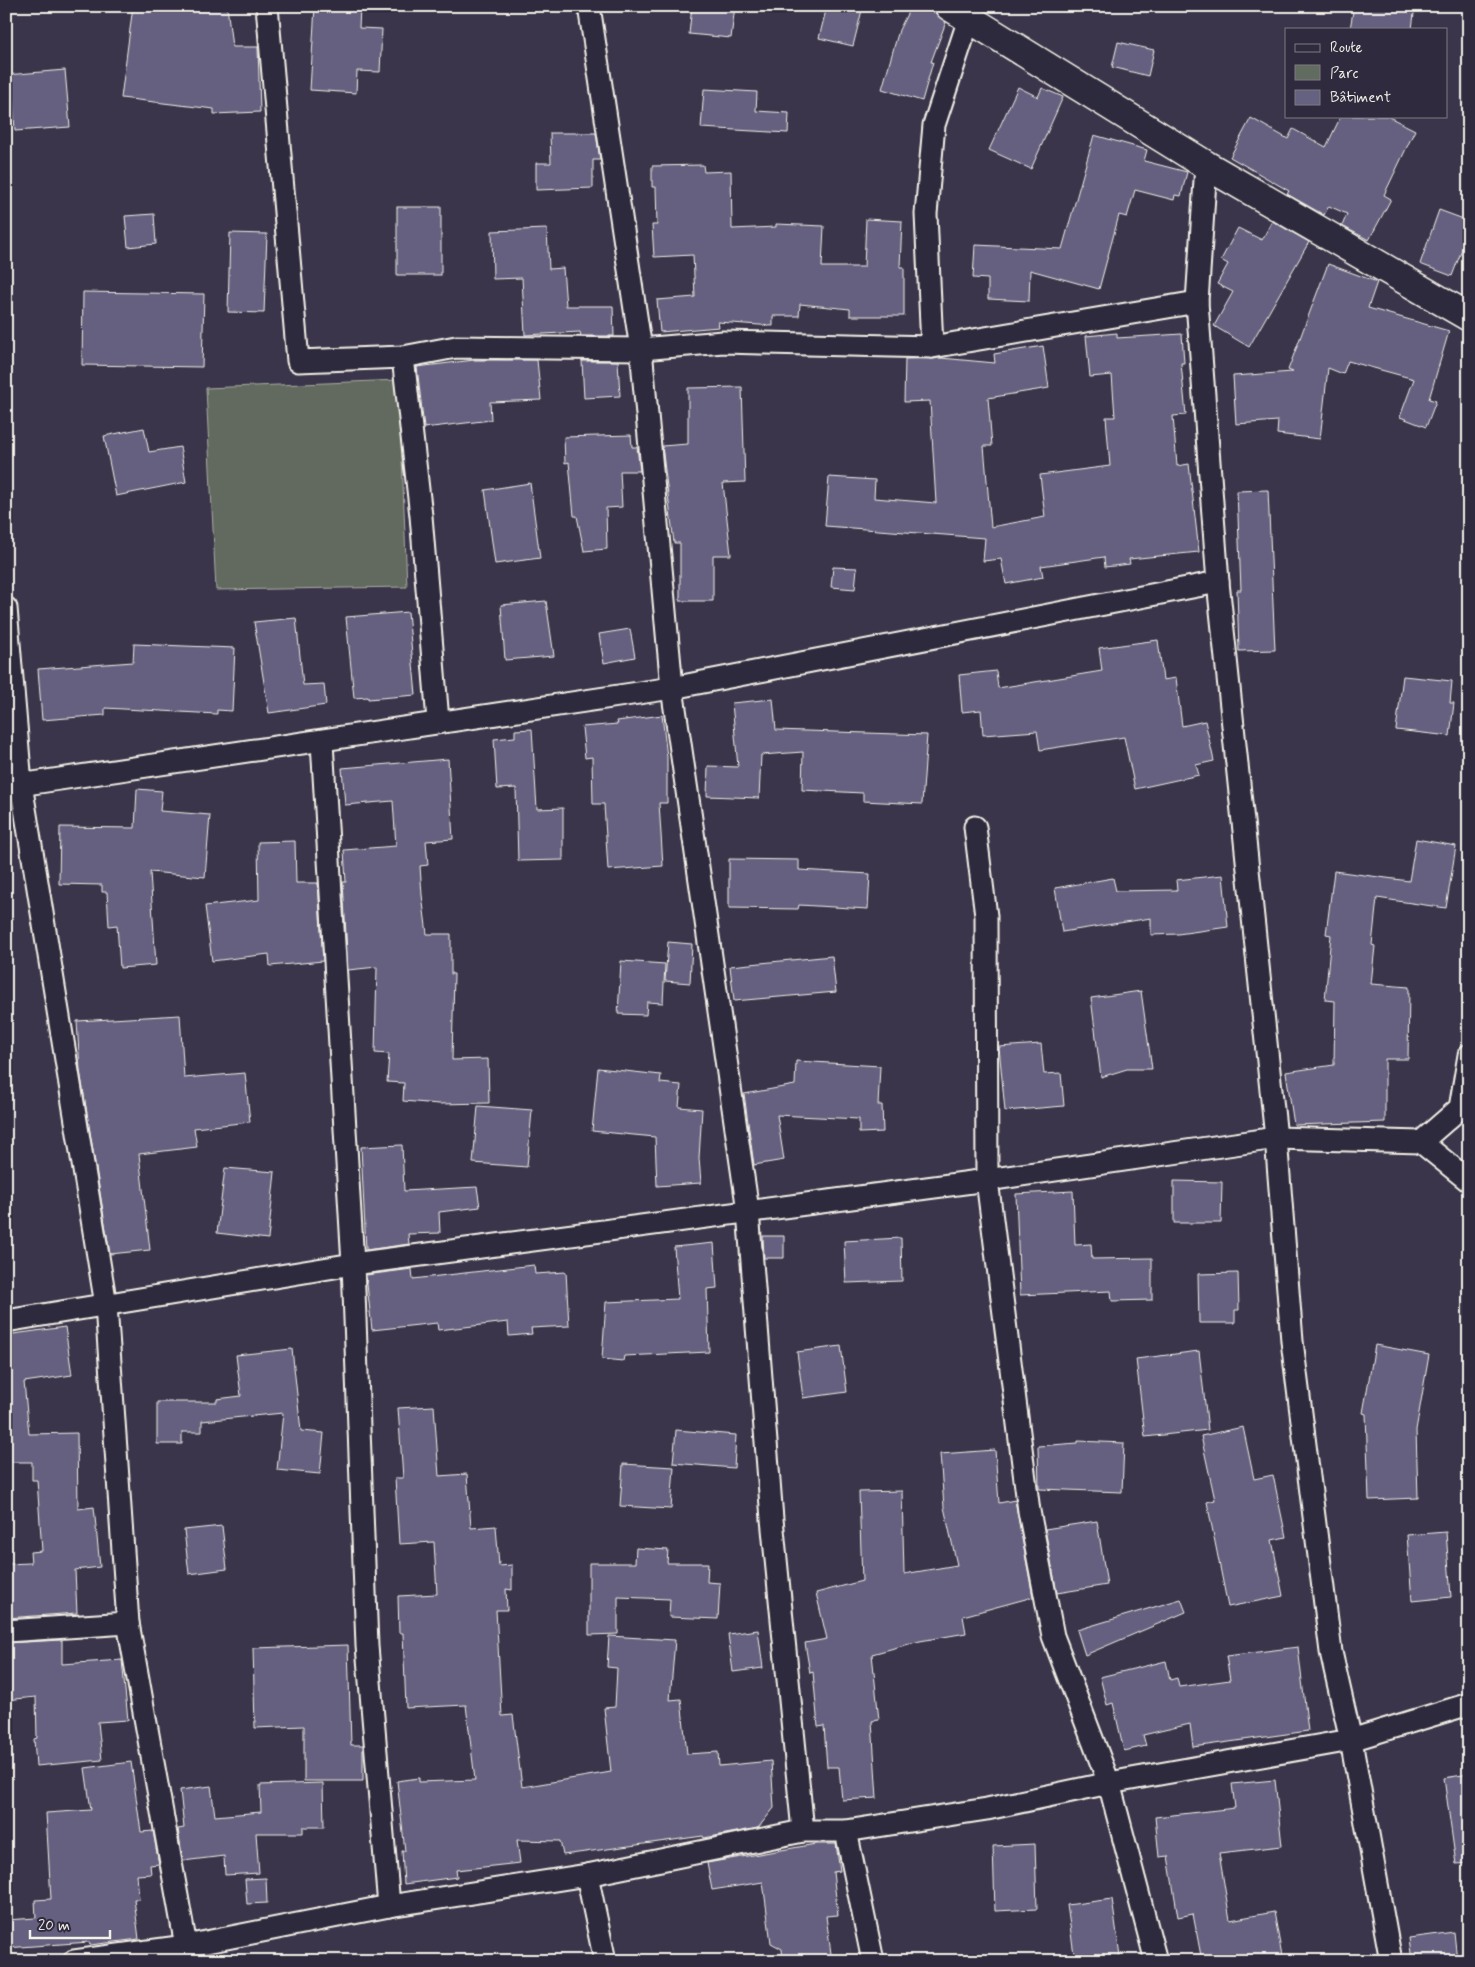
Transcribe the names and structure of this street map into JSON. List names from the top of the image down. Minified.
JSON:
{"legend":["Route","Parc","Bâtiment"],"scale_bar":"20 m"}
